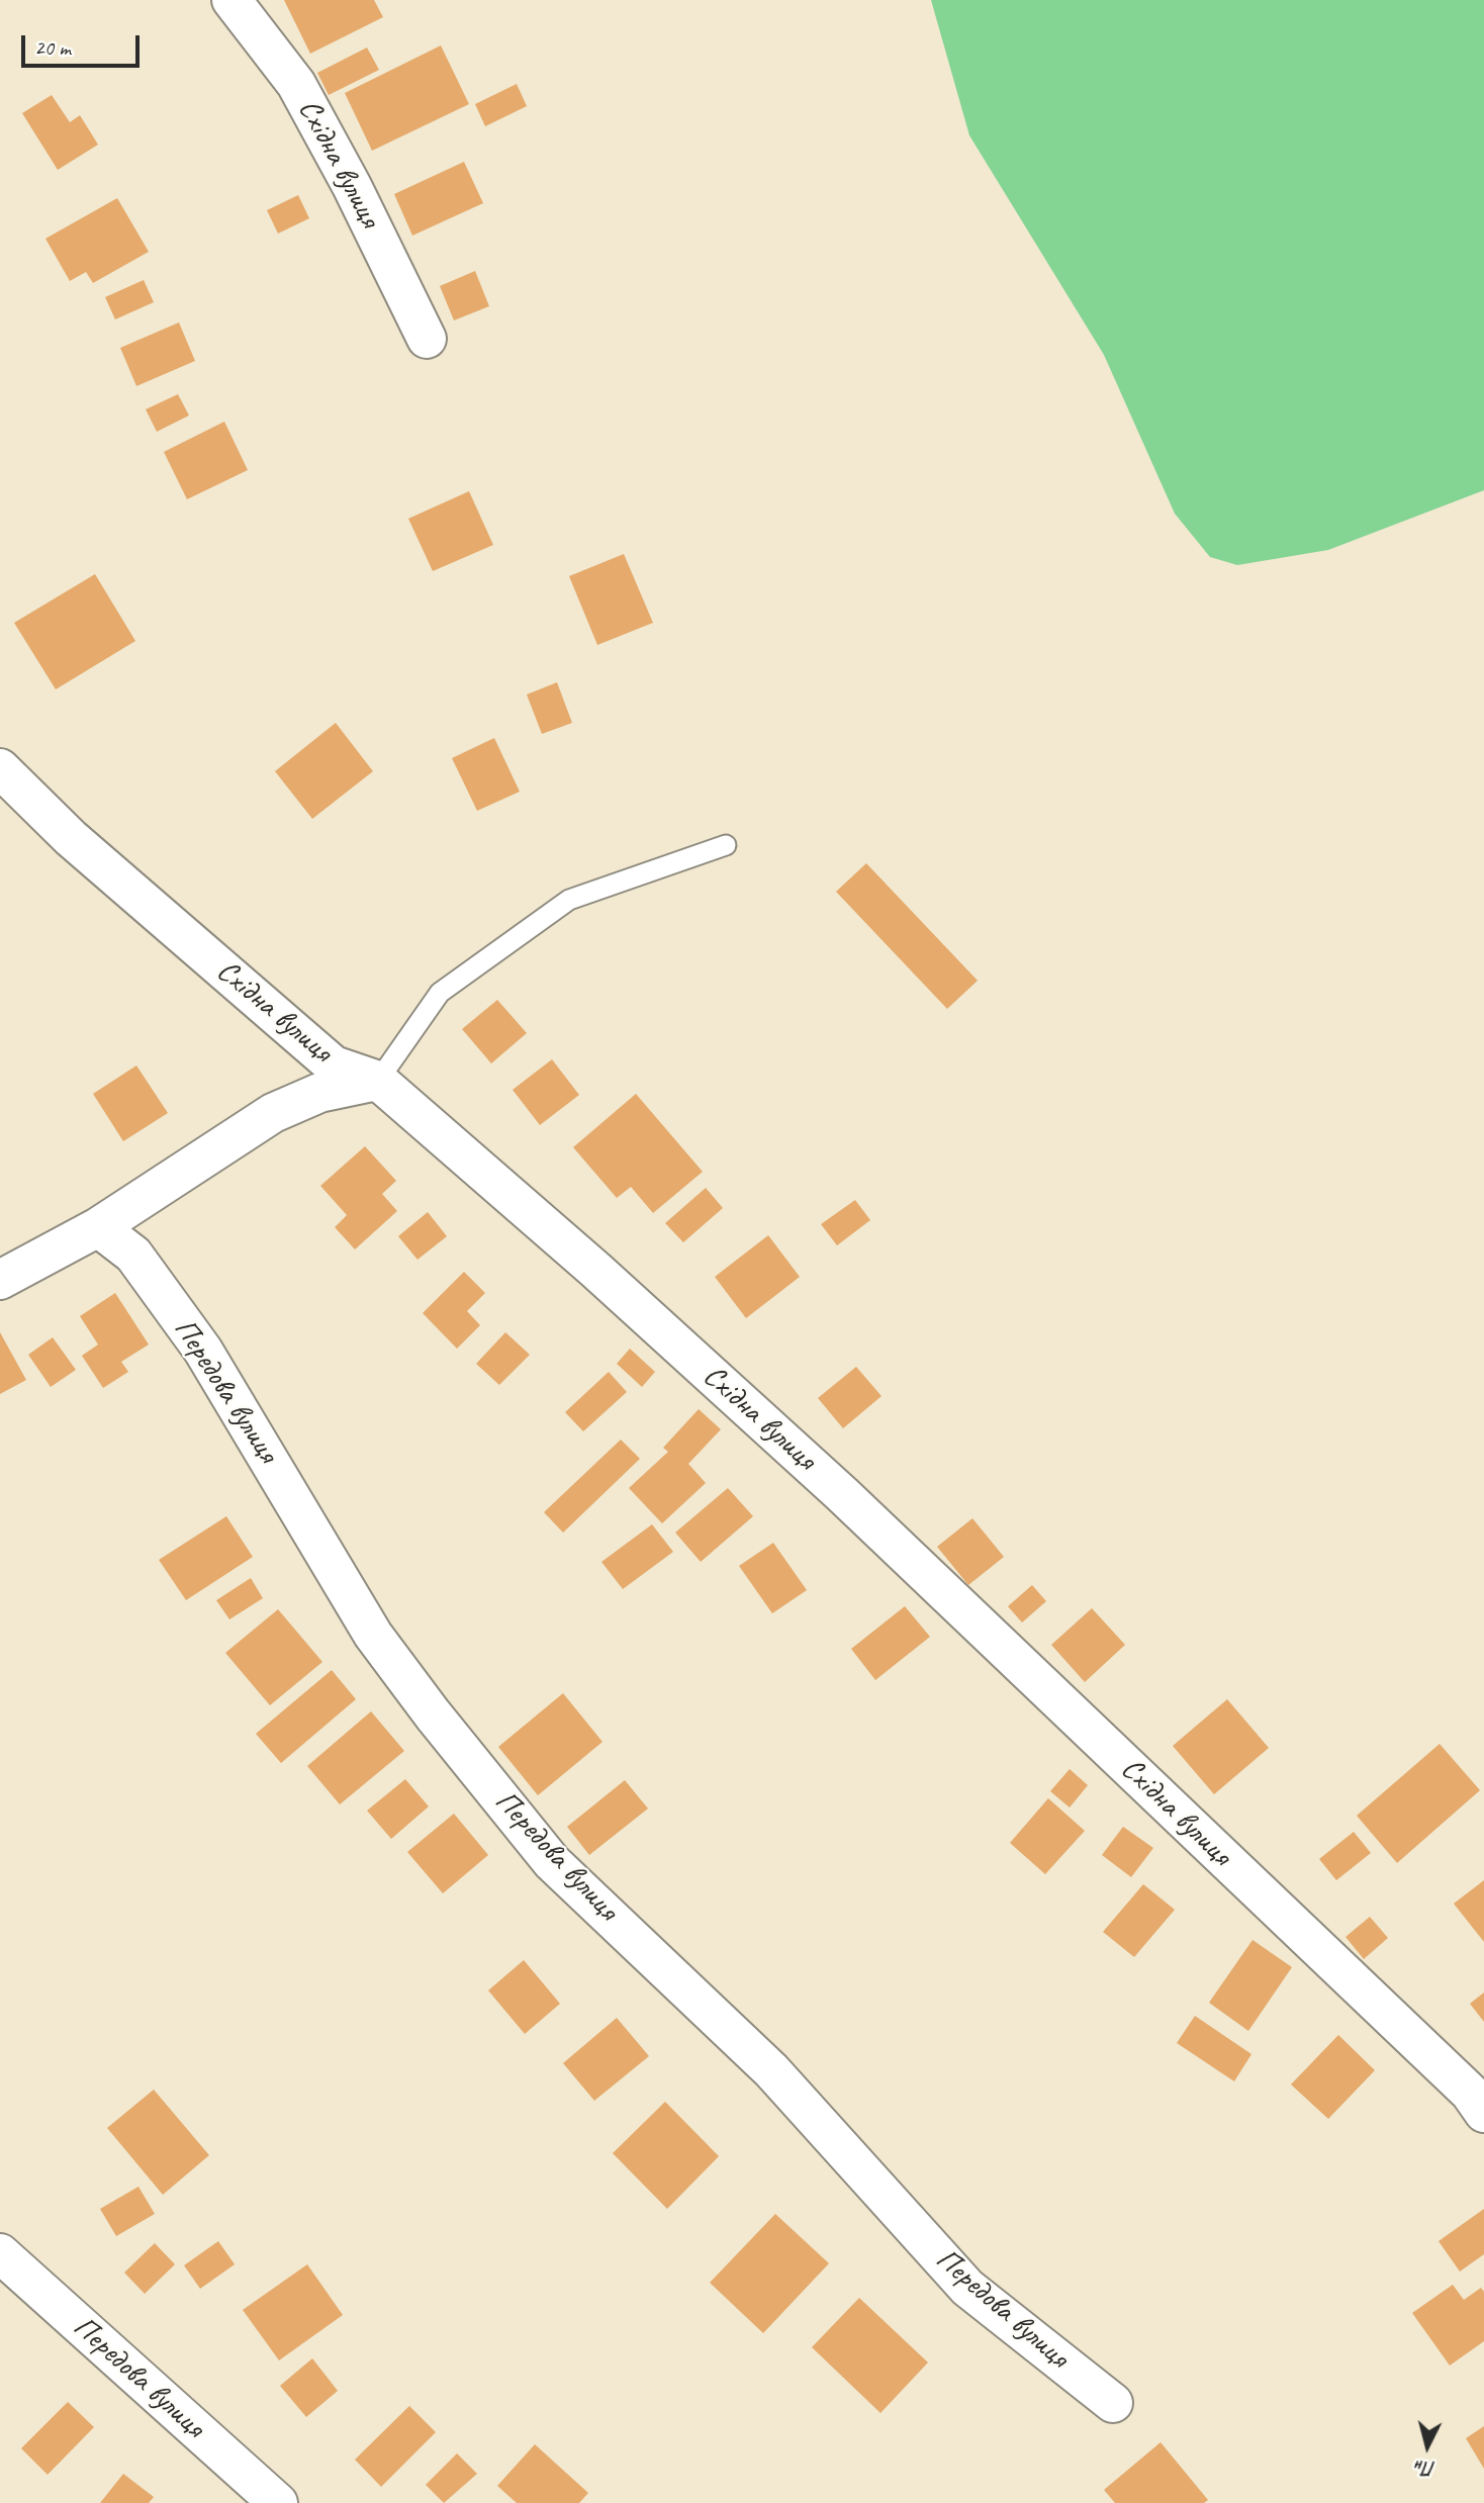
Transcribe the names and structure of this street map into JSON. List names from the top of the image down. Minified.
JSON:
{"streets":{"street":["Східна вулиця","Передова вулиця"]},"scale_bar":"20 m","north":"bottom"}
